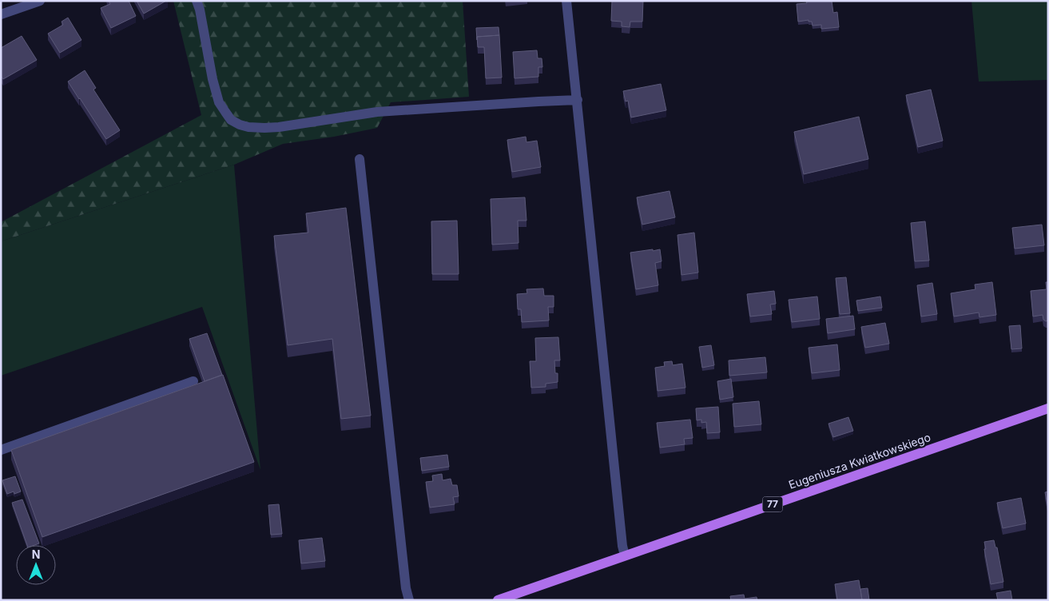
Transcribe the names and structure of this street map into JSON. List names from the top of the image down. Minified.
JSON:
{"streets":{"main road":["Eugeniusza Kwiatkowskiego","77"]},"north":"top"}
